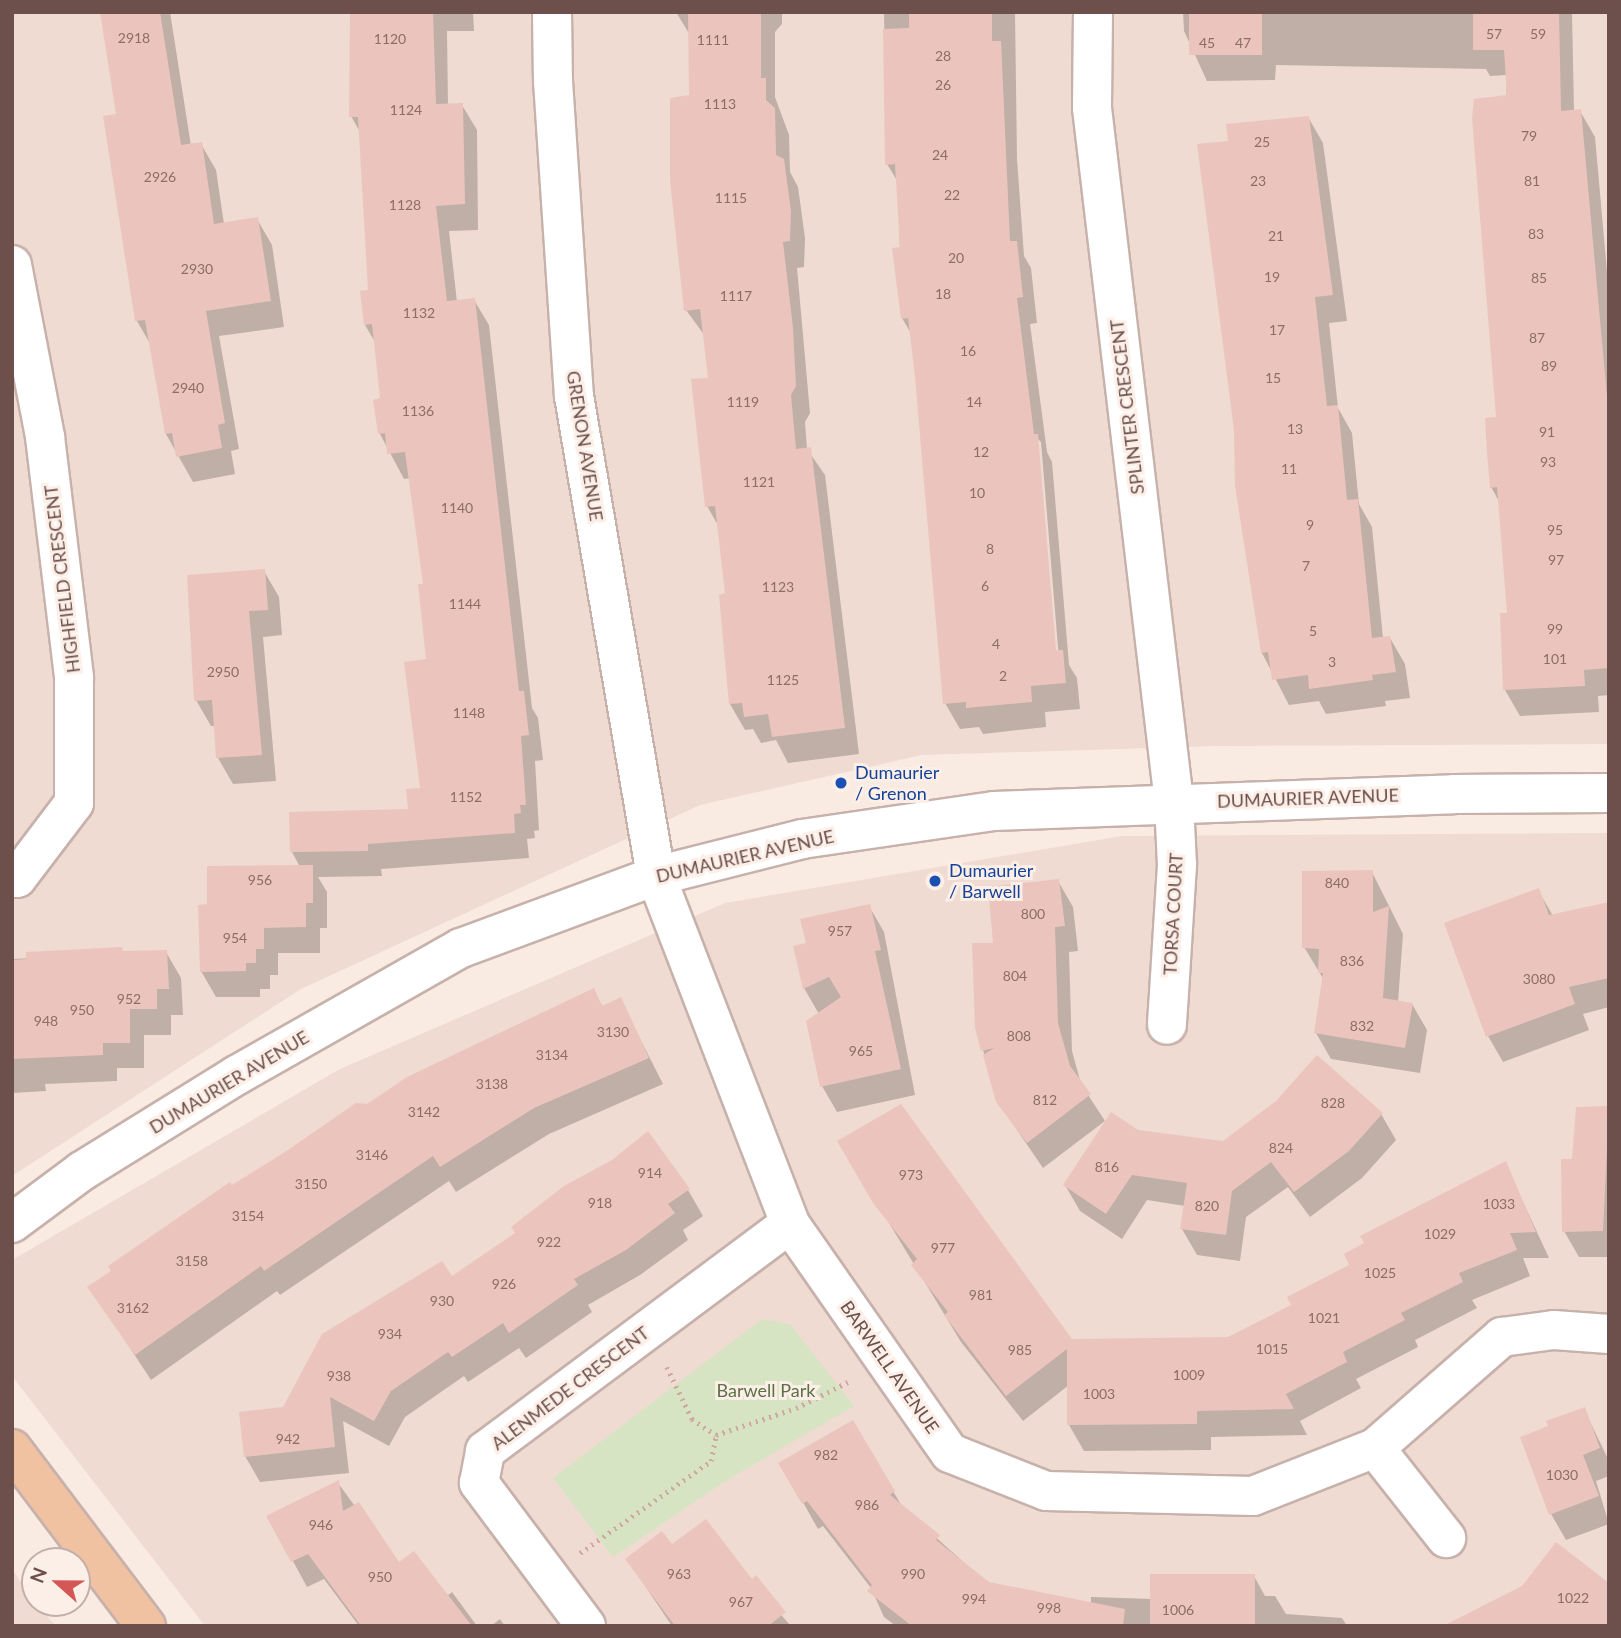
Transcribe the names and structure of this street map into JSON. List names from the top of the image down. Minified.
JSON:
{"streets":{"street":["SPLINTER CRESCENT","GRENON AVENUE","HIGHFIELD CRESCENT","DUMAURIER AVENUE","TORSA COURT","BARWELL AVENUE","ALENMEDE CRESCENT"]},"crossings":[["SPLINTER CRESCENT","DUMAURIER AVENUE"],["SPLINTER CRESCENT","TORSA COURT"],["GRENON AVENUE","DUMAURIER AVENUE"],["GRENON AVENUE","BARWELL AVENUE"],["DUMAURIER AVENUE","TORSA COURT"],["DUMAURIER AVENUE","BARWELL AVENUE"],["BARWELL AVENUE","ALENMEDE CRESCENT"]],"parks":["Barwell Park"],"places":["Dumaurier / Grenon","Dumaurier / Barwell"],"house_numbers":["57","59","2918","1120","1111","45","47","28","26","1113","1124","79","25","24","2926","23","81","22","1115","1128","83","21","20","2930","19","85","18","1117","1132","17","87","16","89","15","2940","1119","14","1136","13","91","12","93","11","1121","10","1140","9","95","8","97","7","6","1123","1144","99","5","4","101","3","2950","2","1125","1148","1152","956","840","800","957","954","836","804","3080","952","950","948","832","3130","808","965","3134","3138","812","828","3142","824","3146","816","914","973","3150","918","1033","820","3154","1029","922","977","3158","1025","926","981","930","3162","1021","934","1015","985","1009","938","1003","942","982","1030","986","946","963","990","950","1022","994","967","998","1006"],"north":"left"}
